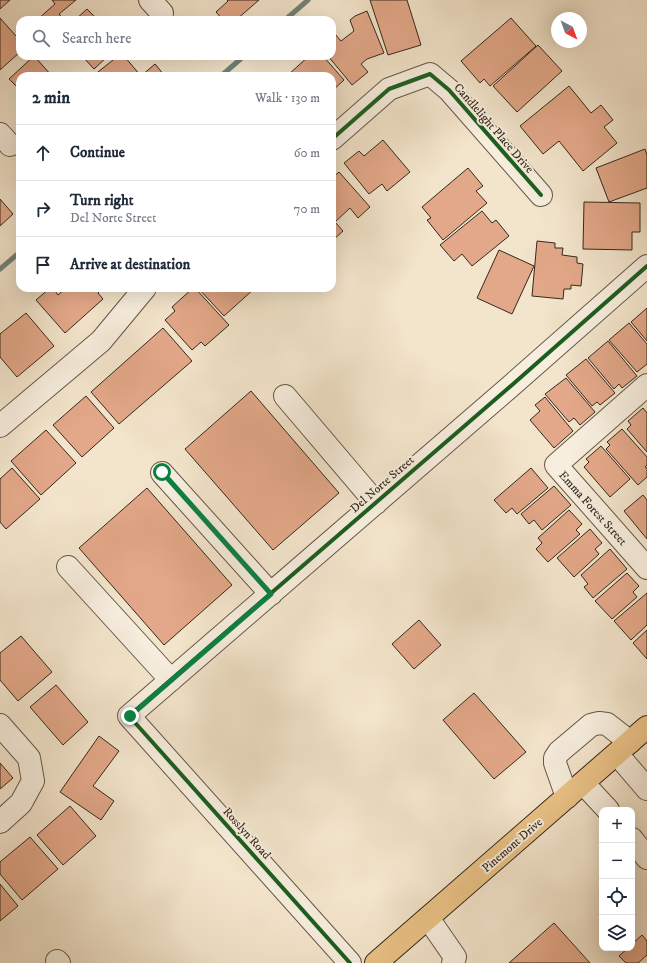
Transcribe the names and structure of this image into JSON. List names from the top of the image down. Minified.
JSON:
{"streets":{"main road":["Pinemont Drive"],"street":["Candlelight Place Drive","Del Norte Street","Emma Forest Street","Rosslyn Road"]},"crossings":[["Del Norte Street","Rosslyn Road"]],"north":"bottom right","page":{"search":"Search here","heading":["2 min","Walk · 130 m"],"list":[["Continue","60 m"],["Turn right","Del Norte Street","70 m"],"Arrive at destination"],"map_buttons":["+","−"]}}
